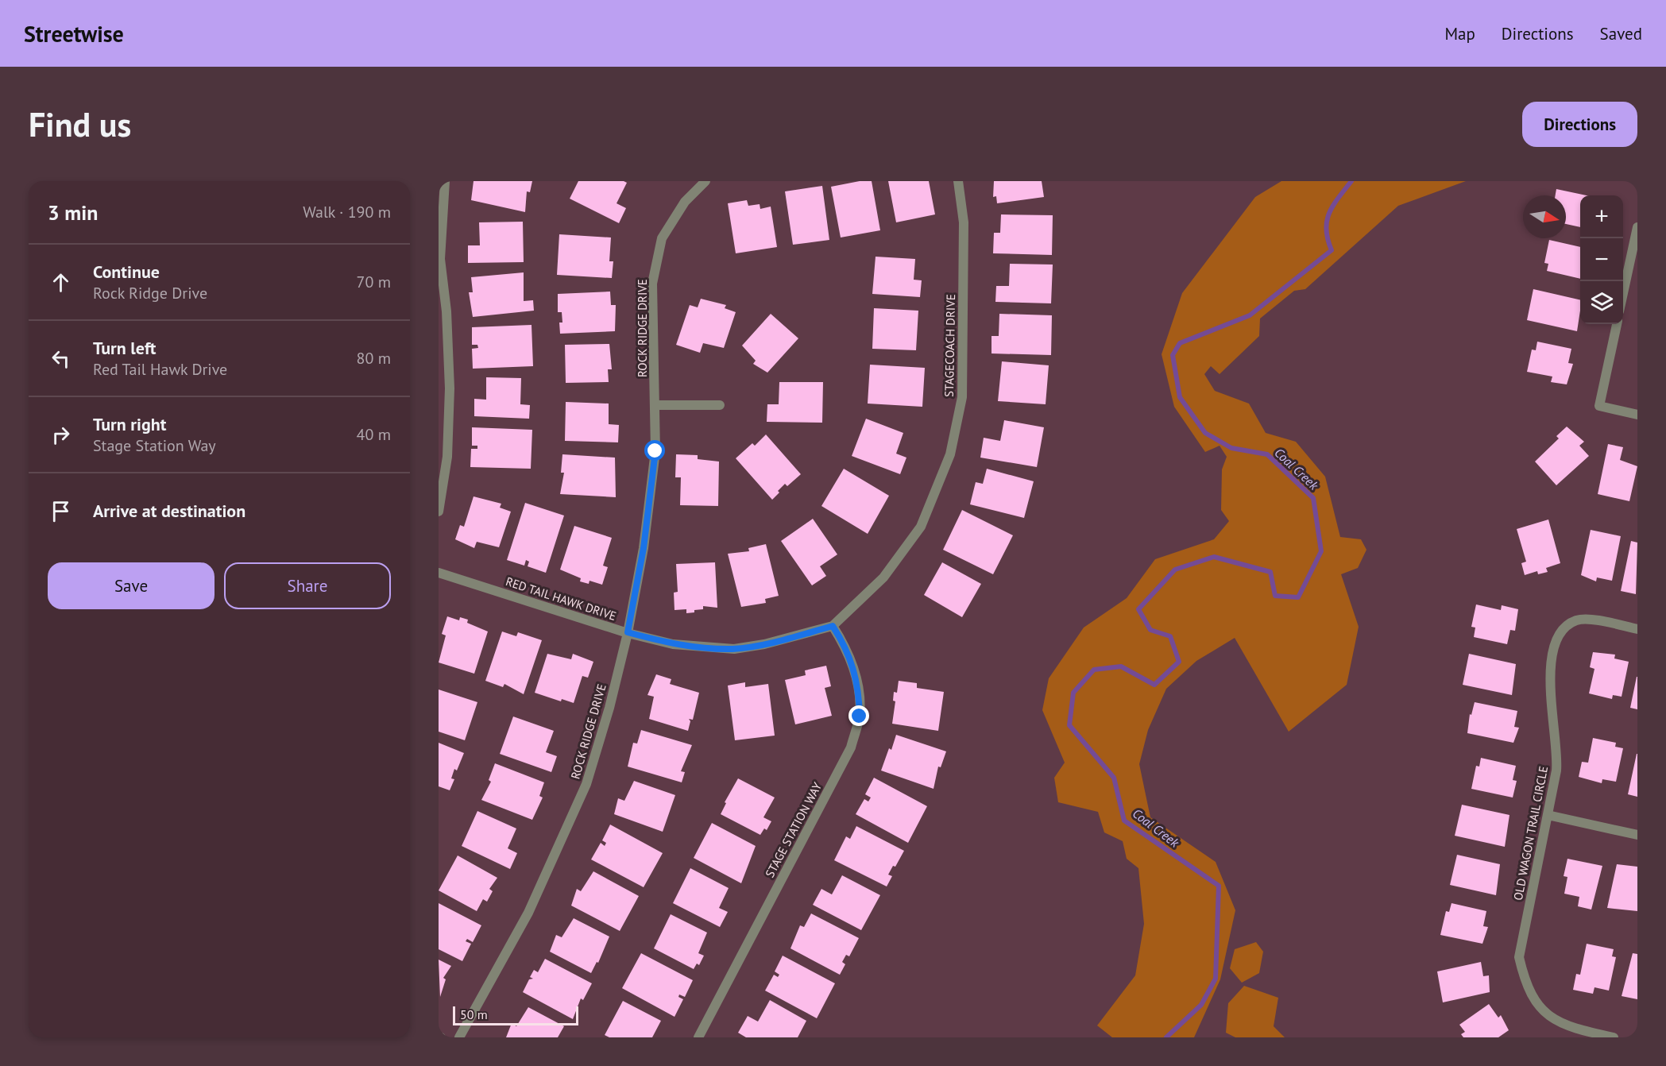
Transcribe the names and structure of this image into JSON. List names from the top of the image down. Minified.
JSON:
{"streets":{"street":["ROCK RIDGE DRIVE","STAGECOACH DRIVE","RED TAIL HAWK DRIVE","STAGE STATION WAY","OLD WAGON TRAIL CIRCLE"]},"crossings":[["ROCK RIDGE DRIVE","RED TAIL HAWK DRIVE"],["STAGECOACH DRIVE","RED TAIL HAWK DRIVE"],["RED TAIL HAWK DRIVE","STAGE STATION WAY"]],"water":["Coal Creek"],"scale_bar":"50 m","north":"right","page":{"header":"Streetwise","nav":["Map","Directions","Saved"],"buttons":["Directions",["Save","Share"]],"title":"Find us","heading":["3 min","Walk · 190 m"],"map_buttons":["+","−"],"list":[["Continue","Rock Ridge Drive","70 m"],["Turn left","Red Tail Hawk Drive","80 m"],["Turn right","Stage Station Way","40 m"],"Arrive at destination"],"scale":"50 m"}}
